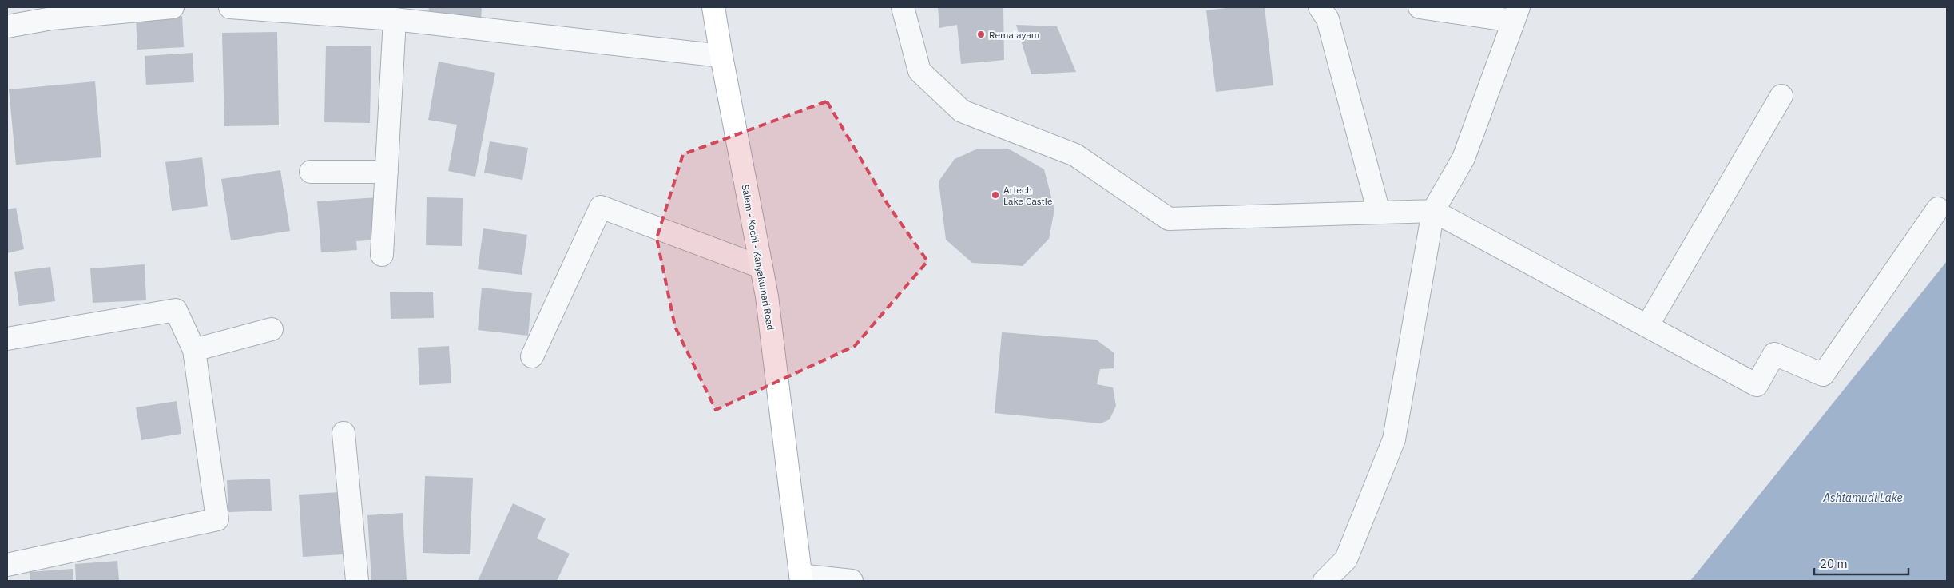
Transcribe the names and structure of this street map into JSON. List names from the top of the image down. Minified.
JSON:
{"streets":{"main road":["Salem - Kochi - Kanyakumari Road"]},"water":["Ashtamudi Lake"],"places":["Remalayam","Artech Lake Castle"],"scale_bar":"20 m"}
